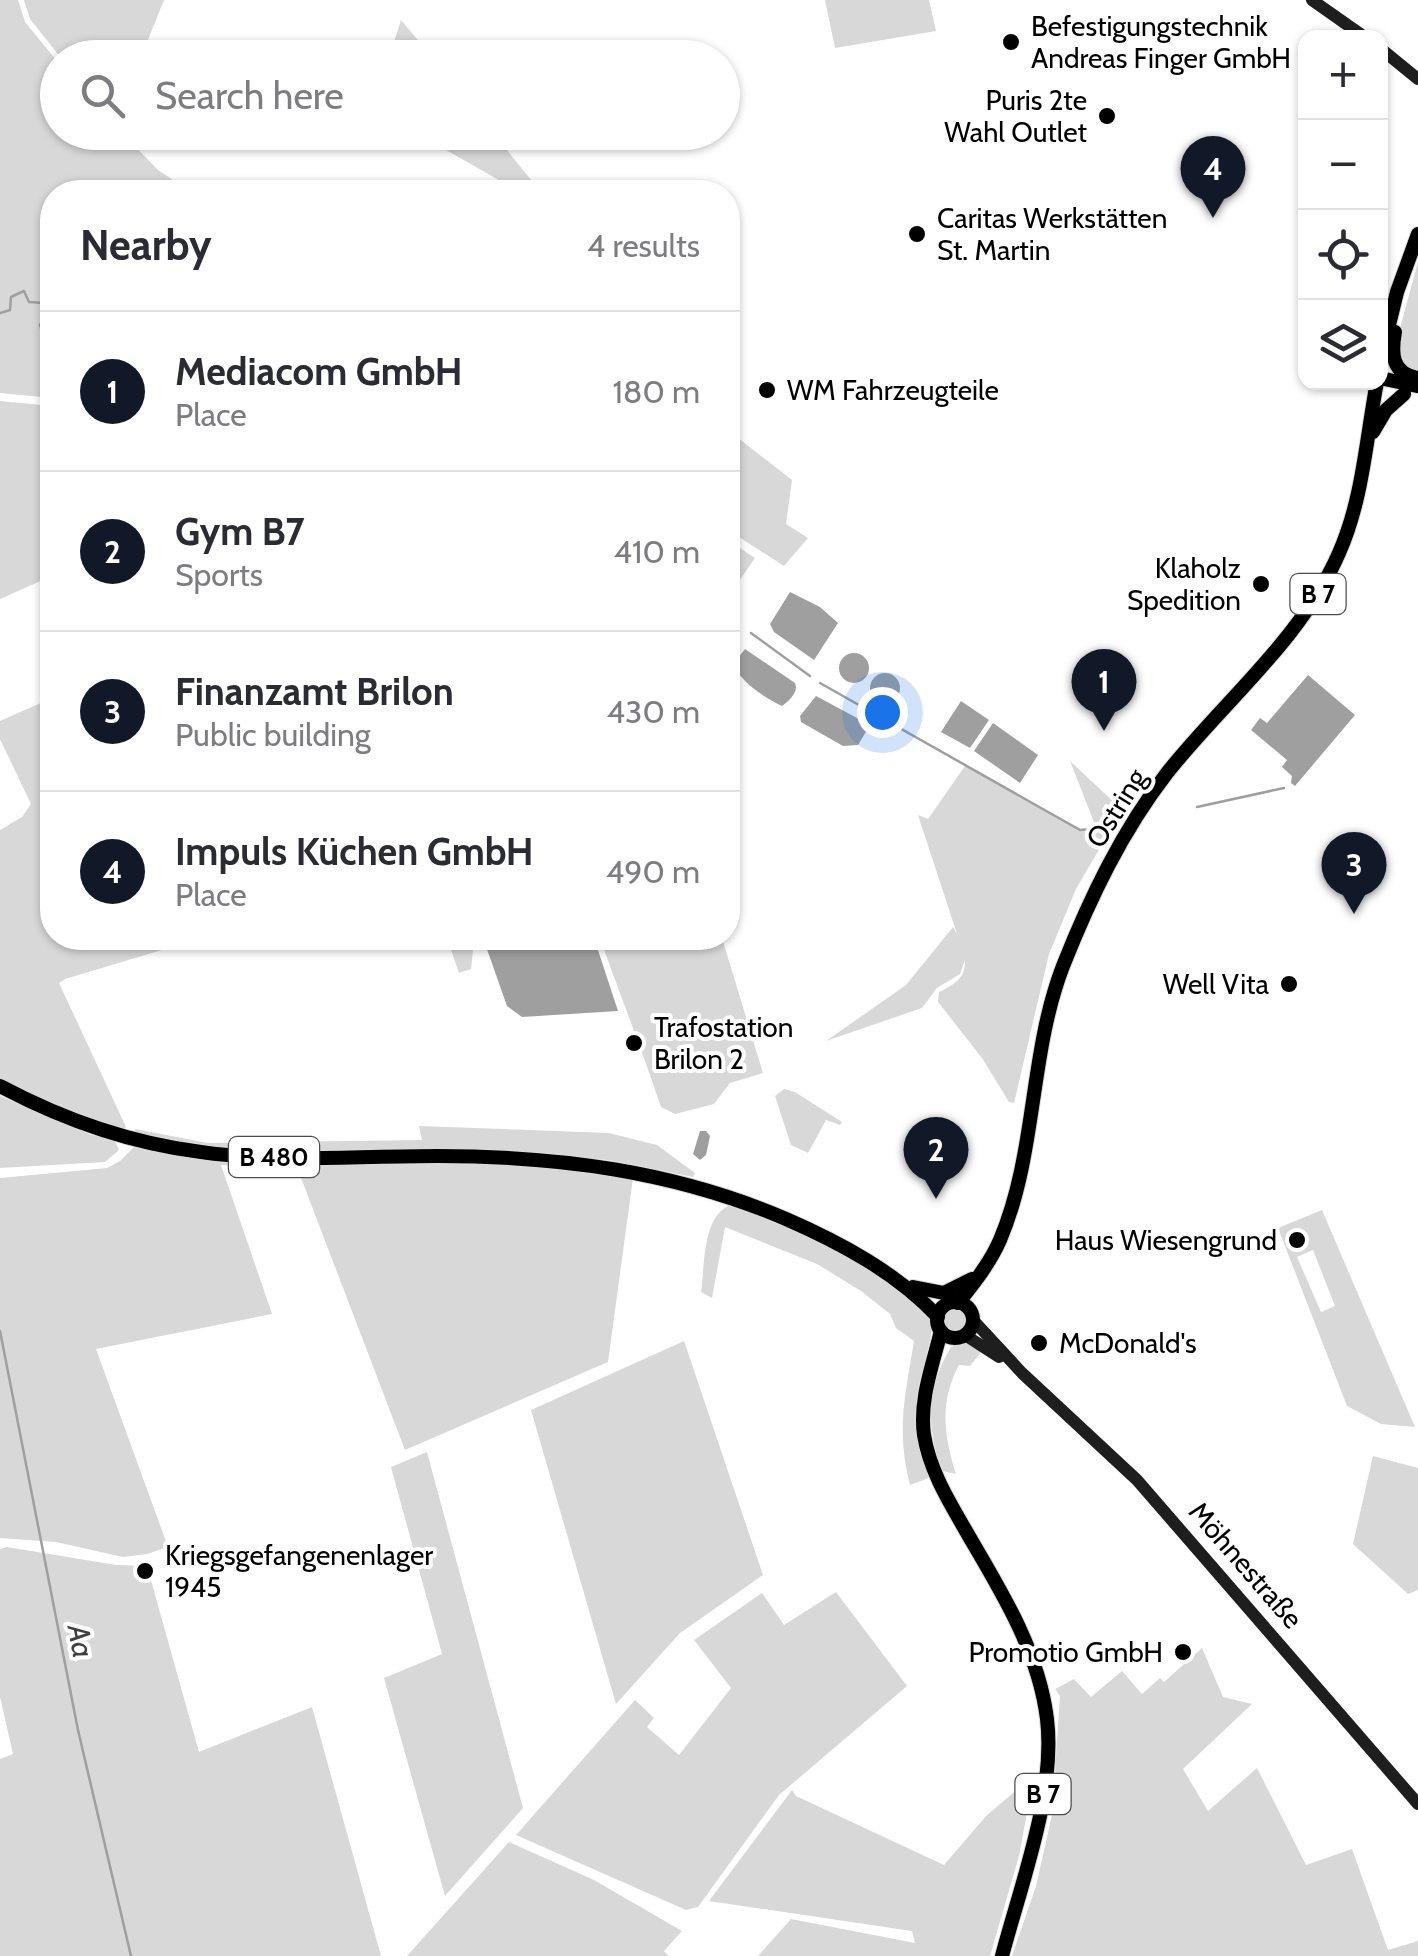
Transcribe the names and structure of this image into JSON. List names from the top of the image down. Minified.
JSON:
{"streets":{"main road":["B 7","Ostring","B 480"],"street":["Möhnestraße"]},"crossings":[["B 7","Ostring"],["B 7","B 480"],["B 7","Möhnestraße"],["B 480","Möhnestraße"]],"water":["Aa"],"places":["Befestigungstechnik Andreas Finger GmbH","Puris 2te Wahl Outlet","Caritas Werkstätten St. Martin","WM Fahrzeugteile","Klaholz Spedition","Well Vita","Trafostation Brilon 2","Haus Wiesengrund","McDonald's","Kriegsgefangenenlager 1945","Promotio GmbH"],"page":{"map_buttons":["+","−"],"search":"Search here","pins":["4","1","3","2"],"heading":["Nearby","4 results"],"list":[{"mark":"1","name":"Mediacom GmbH","note":"Place","value":"180 m"},{"mark":"2","name":"Gym B7","note":"Sports","value":"410 m"},{"mark":"3","name":"Finanzamt Brilon","note":"Public building","value":"430 m"},{"mark":"4","name":"Impuls Küchen GmbH","note":"Place","value":"490 m"}]}}
